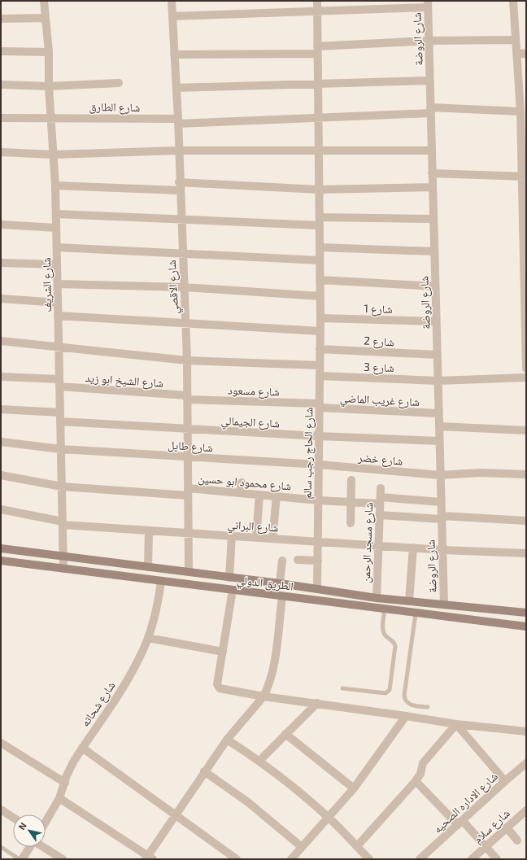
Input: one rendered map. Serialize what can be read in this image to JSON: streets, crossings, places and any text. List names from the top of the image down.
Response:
{
  "streets": {
    "street": [
      "شارع الروضة",
      "شارع الطارق",
      "شارع الشريف",
      "شارع الاقصي",
      "شارع 1",
      "شارع 2",
      "شارع 3",
      "شارع الشيخ ابو زيد",
      "شارع مسعود",
      "شارع غريب الماضي",
      "شارع الجيمالي",
      "شارع طايل",
      "شارع الحاج رجب سالم",
      "شارع خضر",
      "شارع محمود ابو حسين",
      "شارع البراني",
      "شارع مسجد الرحمن",
      "الطريق الدولي",
      "شارع شحاته",
      "شارع الاداره الصحيه",
      "شارع سلام"
    ]
  },
  "crossings": [
    ["شارع الروضة", "شارع الطارق"],
    ["شارع الروضة", "شارع 1"],
    ["شارع الروضة", "شارع 2"],
    ["شارع الروضة", "شارع 3"],
    ["شارع الروضة", "شارع غريب الماضي"],
    ["شارع الروضة", "شارع الجيمالي"],
    ["شارع الروضة", "شارع خضر"],
    ["شارع الروضة", "شارع محمود ابو حسين"],
    ["شارع الروضة", "شارع البراني"],
    ["شارع الروضة", "الطريق الدولي"],
    ["شارع الطارق", "شارع الشريف"],
    ["شارع الطارق", "شارع الاقصي"],
    ["شارع الطارق", "شارع الحاج رجب سالم"],
    ["شارع الشريف", "شارع الشيخ ابو زيد"],
    ["شارع الشريف", "شارع الجيمالي"],
    ["شارع الشريف", "شارع طايل"],
    ["شارع الشريف", "شارع محمود ابو حسين"],
    ["شارع الشريف", "شارع البراني"],
    ["شارع الشريف", "الطريق الدولي"],
    ["شارع الاقصي", "شارع الشيخ ابو زيد"],
    ["شارع الاقصي", "شارع مسعود"],
    ["شارع الاقصي", "شارع الجيمالي"],
    ["شارع الاقصي", "شارع طايل"],
    ["شارع الاقصي", "شارع محمود ابو حسين"],
    ["شارع الاقصي", "شارع البراني"],
    ["شارع الاقصي", "الطريق الدولي"],
    ["شارع 1", "شارع الحاج رجب سالم"],
    ["شارع 2", "شارع الحاج رجب سالم"],
    ["شارع 3", "شارع الحاج رجب سالم"],
    ["شارع الشيخ ابو زيد", "شارع مسعود"],
    ["شارع مسعود", "شارع غريب الماضي"],
    ["شارع مسعود", "شارع الحاج رجب سالم"],
    ["شارع غريب الماضي", "شارع الحاج رجب سالم"],
    ["شارع الجيمالي", "شارع الحاج رجب سالم"],
    ["شارع طايل", "شارع الحاج رجب سالم"],
    ["شارع طايل", "شارع خضر"],
    ["شارع الحاج رجب سالم", "شارع خضر"],
    ["شارع الحاج رجب سالم", "شارع محمود ابو حسين"],
    ["شارع الحاج رجب سالم", "شارع البراني"],
    ["شارع الحاج رجب سالم", "الطريق الدولي"],
    ["شارع محمود ابو حسين", "شارع مسجد الرحمن"],
    ["شارع البراني", "شارع مسجد الرحمن"],
    ["شارع مسجد الرحمن", "الطريق الدولي"],
    ["الطريق الدولي", "شارع شحاته"]
  ],
  "north": "top left"
}
